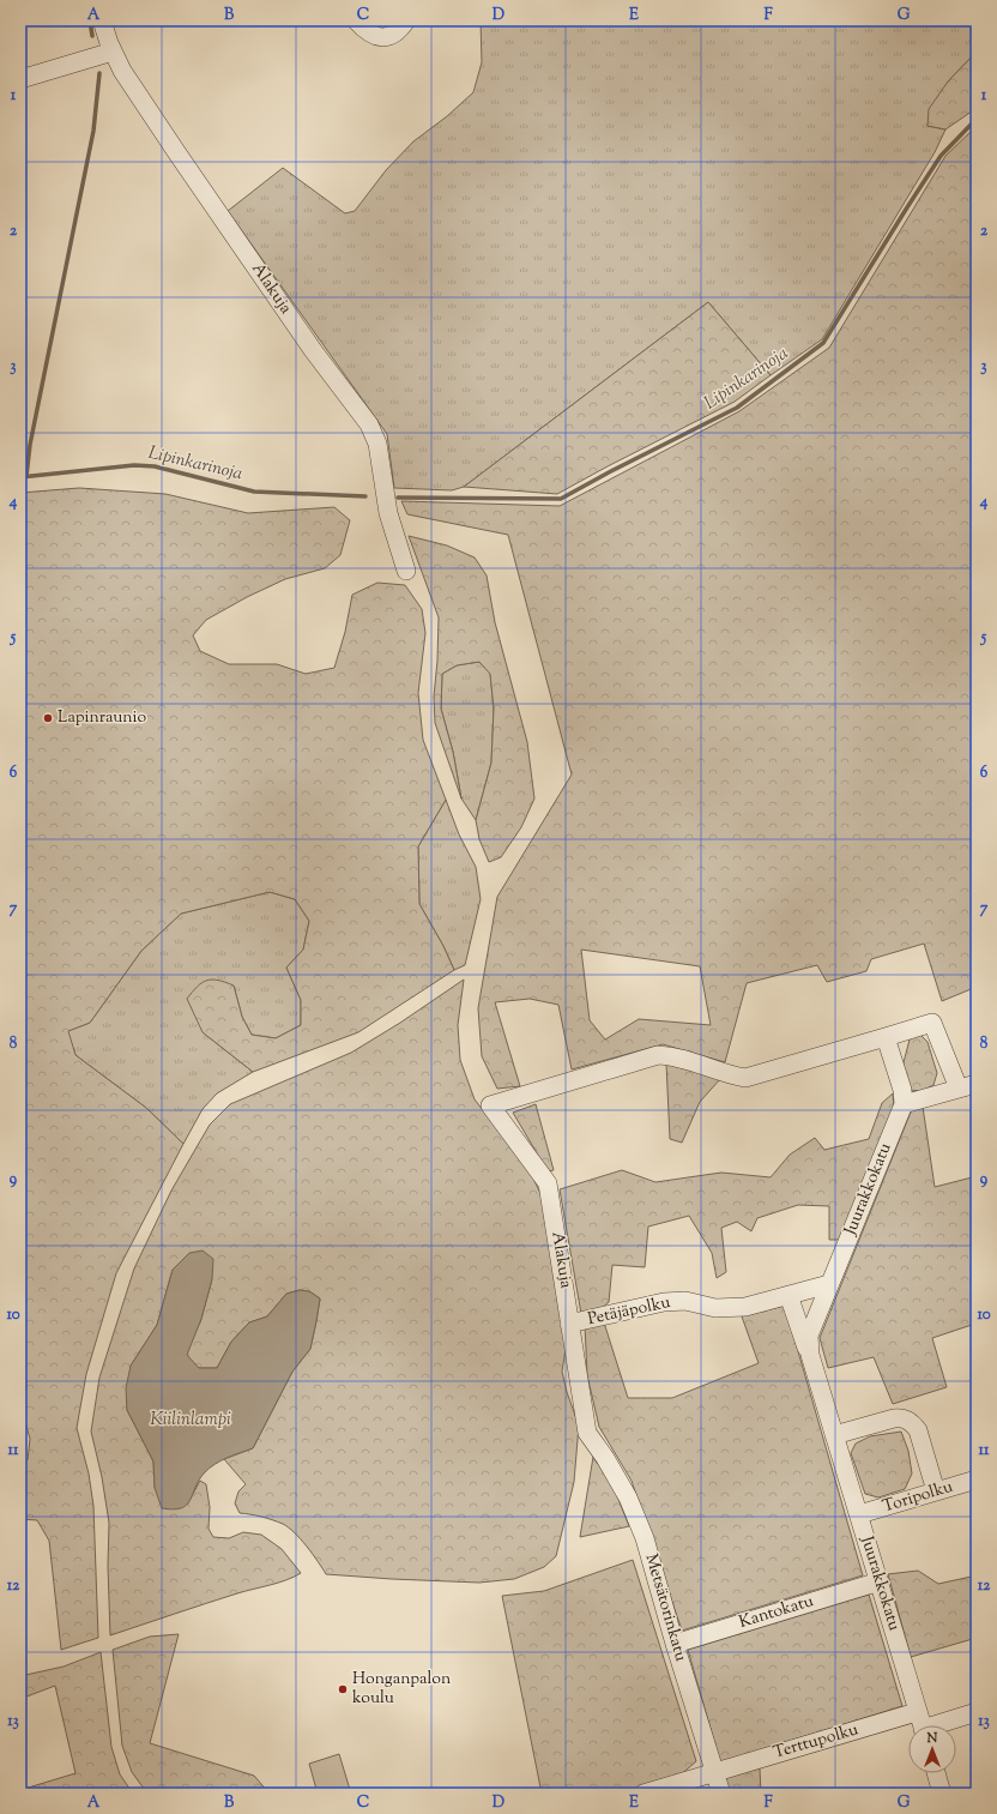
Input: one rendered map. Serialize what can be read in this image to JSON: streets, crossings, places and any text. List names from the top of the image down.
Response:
{
  "streets": {
    "street": [
      "Alakuja",
      "Juurakkokatu",
      "Petäjäpolku",
      "Toripolku",
      "Metsätorinkatu",
      "Kantokatu",
      "Terttupolku"
    ]
  },
  "crossings": [
    ["Alakuja", "Petäjäpolku"],
    ["Alakuja", "Metsätorinkatu"],
    ["Juurakkokatu", "Petäjäpolku"],
    ["Juurakkokatu", "Toripolku"],
    ["Juurakkokatu", "Kantokatu"],
    ["Juurakkokatu", "Terttupolku"],
    ["Metsätorinkatu", "Kantokatu"],
    ["Metsätorinkatu", "Terttupolku"]
  ],
  "water": ["Lipinkarinoja", "Kiilinlampi"],
  "places": ["Lapinraunio", "Honganpalon koulu"],
  "north": "top",
  "grid": {
    "columns": [
      "A",
      "B",
      "C",
      "D",
      "E",
      "F",
      "G"
    ],
    "rows": [
      "1",
      "2",
      "3",
      "4",
      "5",
      "6",
      "7",
      "8",
      "9",
      "10",
      "11",
      "12",
      "13"
    ]
  }
}
